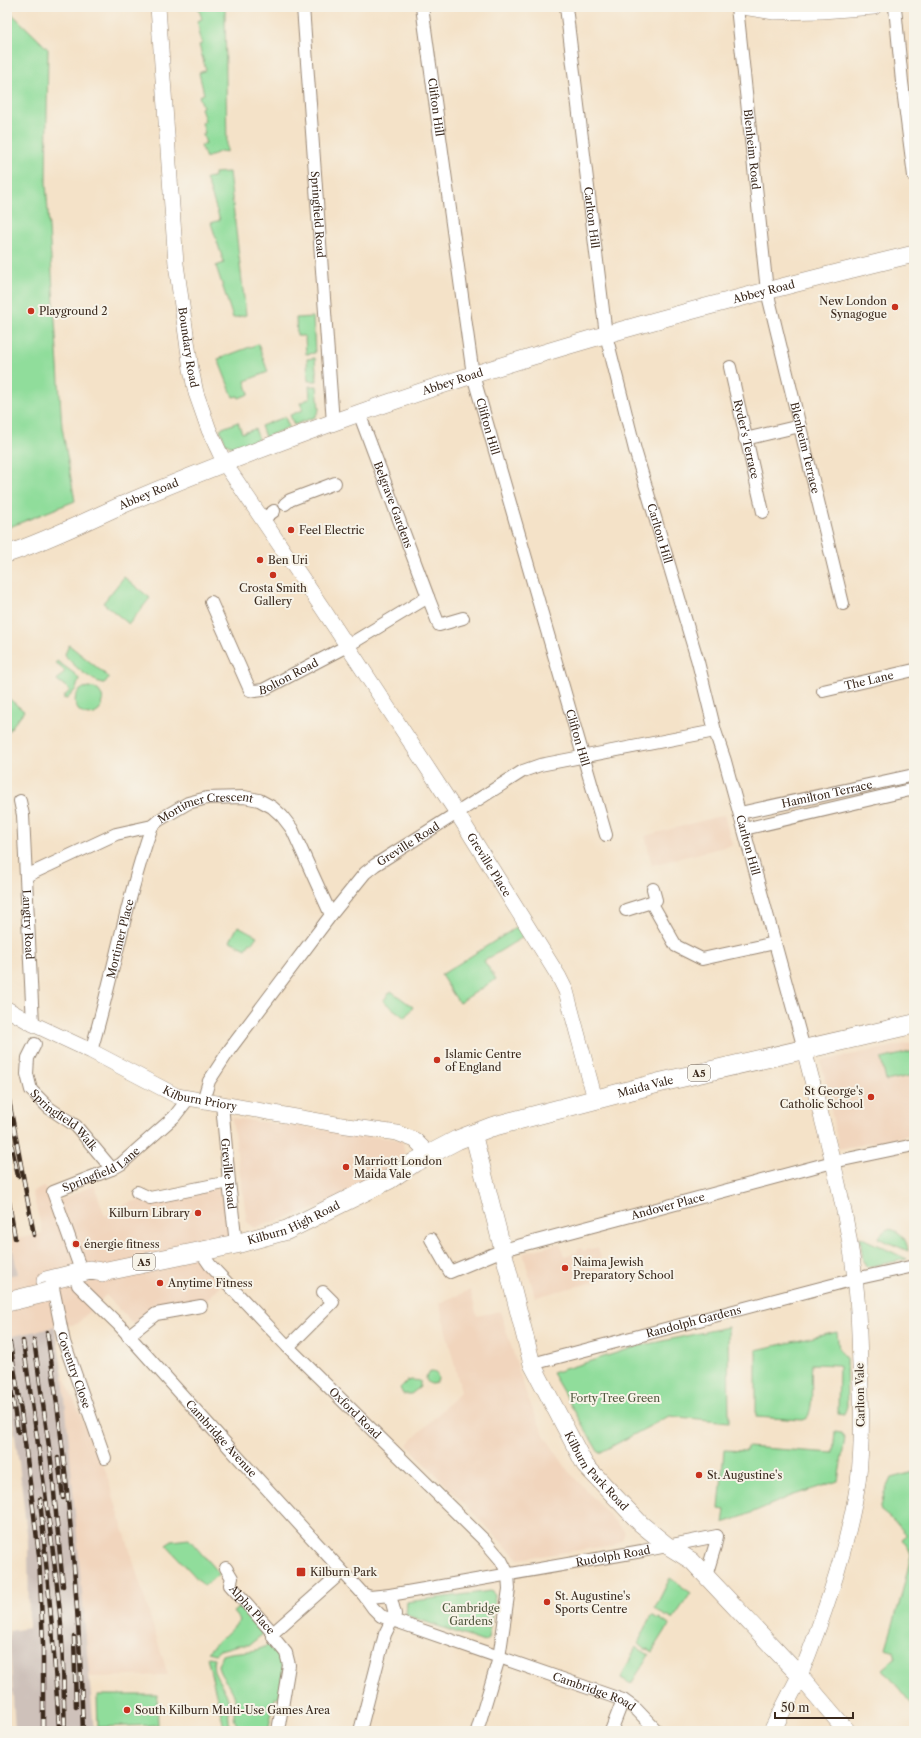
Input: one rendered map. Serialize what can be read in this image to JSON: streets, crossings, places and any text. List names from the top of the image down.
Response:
{
  "streets": {
    "main road": [
      "Abbey Road",
      "A5",
      "Maida Vale",
      "Kilburn High Road",
      "Carlton Vale",
      "Kilburn Park Road"
    ],
    "street": [
      "Clifton Hill",
      "Blenheim Road",
      "Springfield Road",
      "Carlton Hill",
      "Boundary Road",
      "Ryder's Terrace",
      "Blenheim Terrace",
      "Belgrave Gardens",
      "Bolton Road",
      "The Lane",
      "Hamilton Terrace",
      "Mortimer Crescent",
      "Greville Road",
      "Greville Place",
      "Langtry Road",
      "Mortimer Place",
      "Kilburn Priory",
      "Springfield Walk",
      "Springfield Lane",
      "Andover Place",
      "Randolph Gardens",
      "Coventry Close",
      "Oxford Road",
      "Cambridge Avenue",
      "Rudolph Road",
      "Alpha Place",
      "Cambridge Road"
    ]
  },
  "crossings": [
    ["Clifton Hill", "Abbey Road"],
    ["Clifton Hill", "Greville Road"],
    ["Blenheim Road", "Abbey Road"],
    ["Blenheim Road", "Blenheim Terrace"],
    ["Springfield Road", "Abbey Road"],
    ["Carlton Hill", "Abbey Road"],
    ["Carlton Hill", "Hamilton Terrace"],
    ["Carlton Hill", "Greville Road"],
    ["Carlton Hill", "Maida Vale"],
    ["Carlton Hill", "Carlton Vale"],
    ["Abbey Road", "Boundary Road"],
    ["Abbey Road", "Blenheim Terrace"],
    ["Abbey Road", "Belgrave Gardens"],
    ["Boundary Road", "Bolton Road"],
    ["Boundary Road", "Greville Place"],
    ["Bolton Road", "Greville Place"],
    ["Mortimer Crescent", "Greville Road"],
    ["Mortimer Crescent", "Langtry Road"],
    ["Mortimer Crescent", "Mortimer Place"],
    ["Greville Road", "Greville Place"],
    ["Greville Road", "Kilburn Priory"],
    ["Greville Road", "Kilburn High Road"],
    ["Greville Place", "Maida Vale"],
    ["Langtry Road", "Kilburn Priory"],
    ["Mortimer Place", "Kilburn Priory"],
    ["Maida Vale", "Kilburn High Road"],
    ["Maida Vale", "Carlton Vale"],
    ["Maida Vale", "Kilburn Park Road"],
    ["Kilburn Priory", "Springfield Lane"],
    ["Kilburn Priory", "Kilburn High Road"],
    ["Springfield Walk", "Springfield Lane"],
    ["Springfield Lane", "Kilburn High Road"],
    ["Springfield Lane", "Coventry Close"],
    ["Springfield Lane", "Cambridge Avenue"],
    ["Andover Place", "Carlton Vale"],
    ["Andover Place", "Kilburn Park Road"],
    ["Kilburn High Road", "Coventry Close"],
    ["Kilburn High Road", "Oxford Road"],
    ["Kilburn High Road", "Cambridge Avenue"],
    ["Kilburn High Road", "Kilburn Park Road"],
    ["Randolph Gardens", "Carlton Vale"],
    ["Randolph Gardens", "Kilburn Park Road"],
    ["Coventry Close", "Cambridge Avenue"],
    ["Carlton Vale", "Kilburn Park Road"],
    ["Oxford Road", "Rudolph Road"],
    ["Cambridge Avenue", "Alpha Place"],
    ["Kilburn Park Road", "Rudolph Road"]
  ],
  "parks": ["Forty Tree Green", "Cambridge Gardens"],
  "places": {
    "other": [
      "New London Synagogue",
      "Playground 2",
      "Feel Electric",
      "Ben Uri",
      "Crosta Smith Gallery",
      "Islamic Centre of England",
      "St George's Catholic School",
      "Marriott London Maida Vale",
      "Kilburn Library",
      "énergie fitness",
      "Naima Jewish Preparatory School",
      "Anytime Fitness",
      "St. Augustine's",
      "St. Augustine's Sports Centre",
      "South Kilburn Multi-Use Games Area"
    ],
    "transit": ["Kilburn Park"]
  },
  "scale_bar": "50 m"
}
